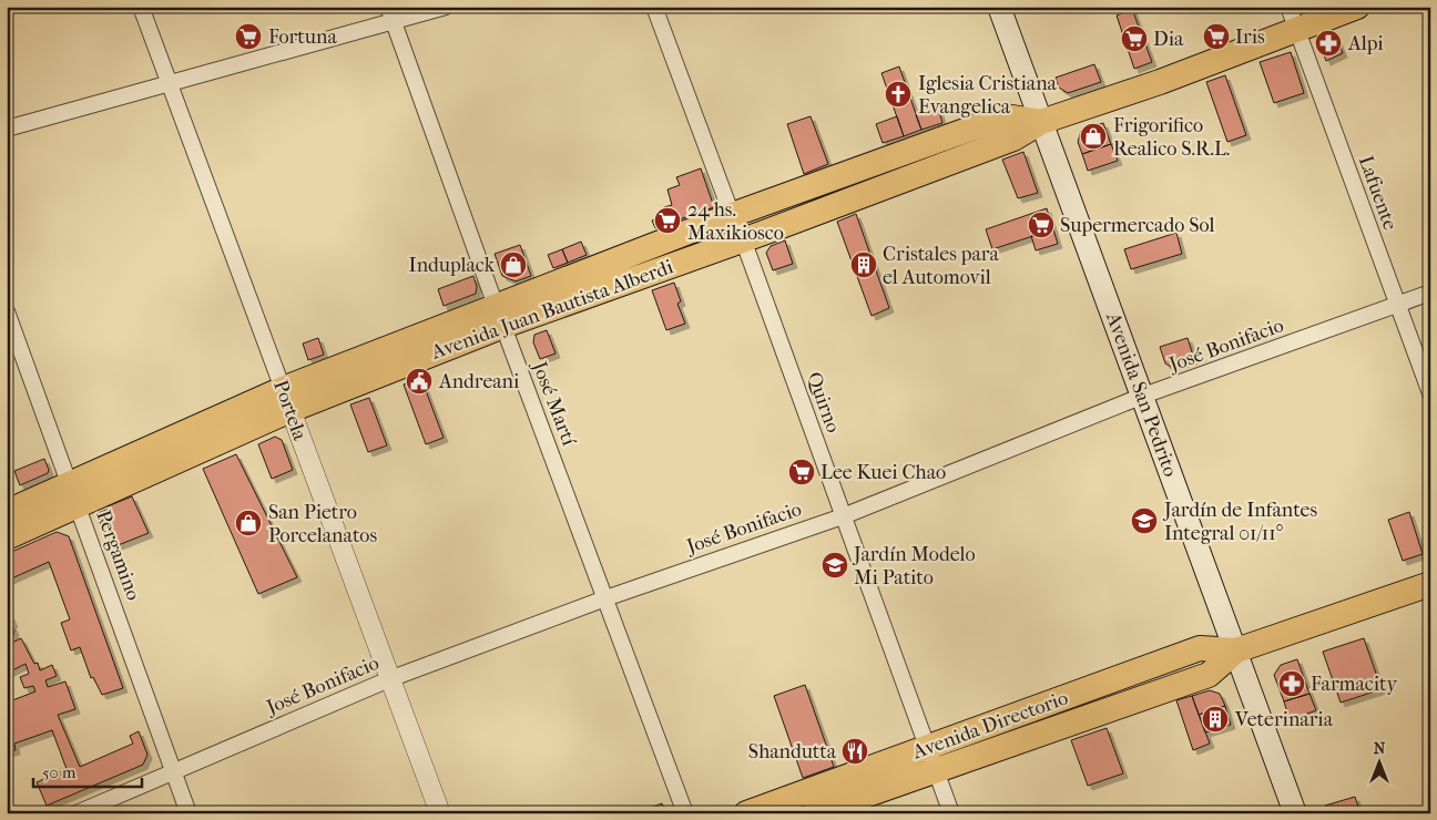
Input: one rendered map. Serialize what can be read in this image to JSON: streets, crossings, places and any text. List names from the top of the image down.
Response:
{
  "streets": {
    "main road": ["Avenida Juan Bautista Alberdi", "Avenida San Pedrito", "Avenida Directorio"],
    "street": [
      "Lafuente",
      "José Bonifacio",
      "Quirno",
      "José Martí",
      "Portela",
      "Pergamino"
    ]
  },
  "crossings": [
    ["Lafuente", "Avenida Juan Bautista Alberdi"],
    ["Lafuente", "José Bonifacio"],
    ["Avenida Juan Bautista Alberdi", "Avenida San Pedrito"],
    ["Avenida Juan Bautista Alberdi", "Quirno"],
    ["Avenida Juan Bautista Alberdi", "José Martí"],
    ["Avenida Juan Bautista Alberdi", "Portela"],
    ["Avenida Juan Bautista Alberdi", "Pergamino"],
    ["José Bonifacio", "Avenida San Pedrito"],
    ["José Bonifacio", "Quirno"],
    ["José Bonifacio", "José Martí"],
    ["José Bonifacio", "Portela"],
    ["José Bonifacio", "Pergamino"],
    ["Avenida San Pedrito", "Avenida Directorio"],
    ["Quirno", "Avenida Directorio"]
  ],
  "places": {
    "supermarket": [
      "Fortuna",
      "Iris",
      "Dia",
      "24 hs. Maxikiosco",
      "Supermercado Sol",
      "Lee Kuei Chao"
    ],
    "pharmacy": ["Alpi", "Farmacity"],
    "church": ["Iglesia Cristiana Evangelica"],
    "shop": ["Frigorifico Realico S.R.L.", "Induplack", "San Pietro Porcelanatos"],
    "building": ["Cristales para el Automovil", "Veterinaria"],
    "public building": ["Andreani"],
    "school or university": ["Jardín de Infantes Integral 01/11°", "Jardín Modelo Mi Patito"],
    "restaurant": ["Shandutta"]
  },
  "scale_bar": "50 m",
  "north": "top"
}
